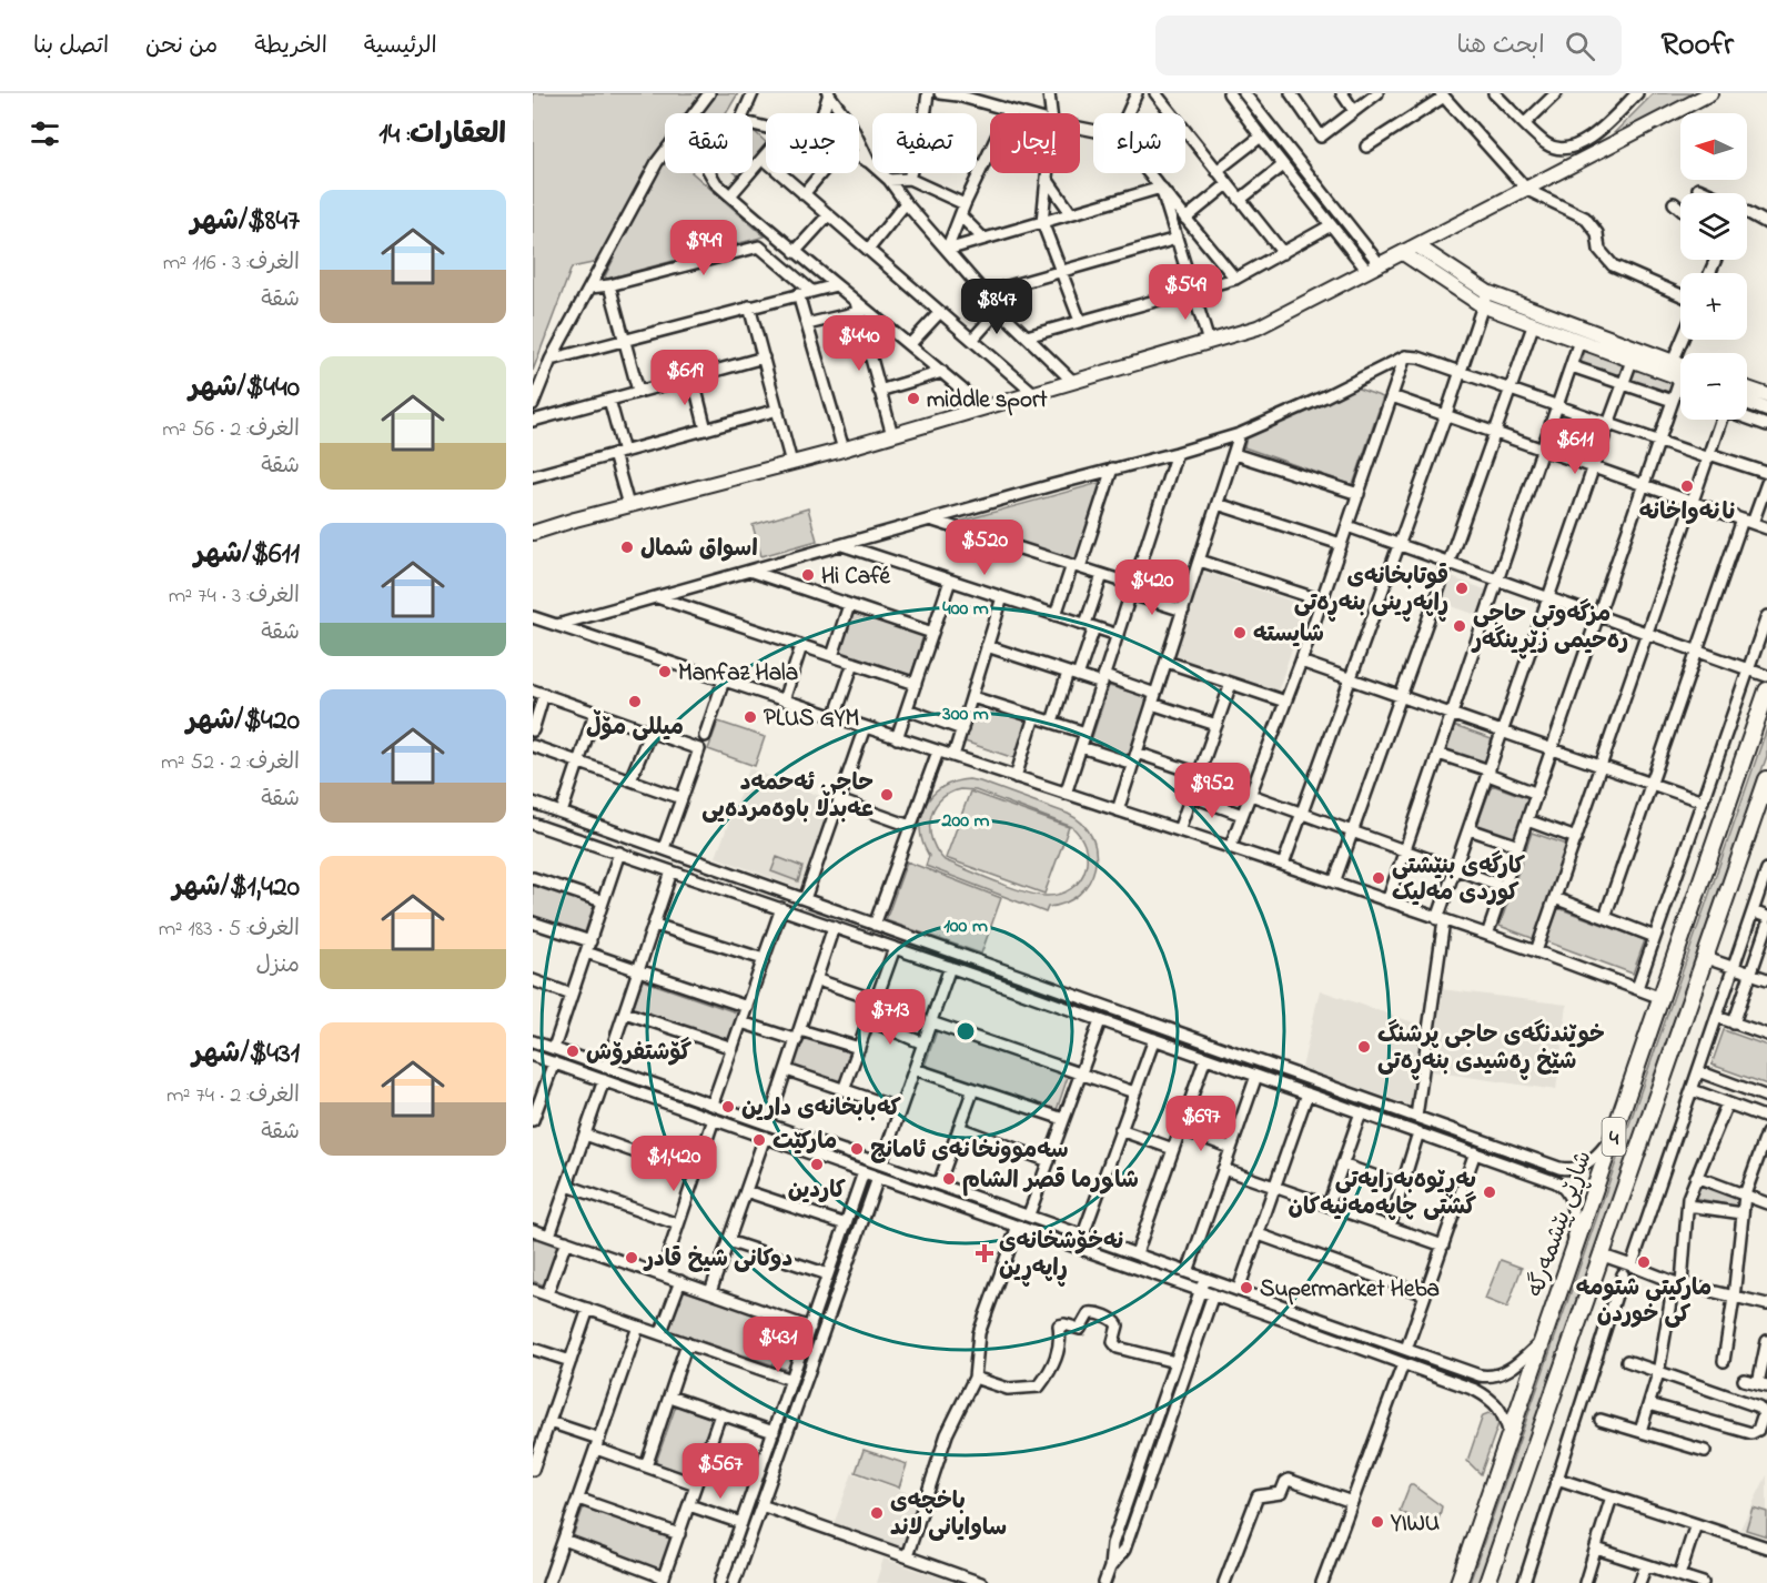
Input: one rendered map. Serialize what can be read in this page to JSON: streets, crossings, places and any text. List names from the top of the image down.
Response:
{
  "streets": {
    "highway": ["4", "شاڕێی پێشمەرگە"]
  },
  "places": {
    "other": [
      "middle sport",
      "نانەواخانە",
      "اسواق شمال",
      "Hi Café",
      "قوتابخانەی ڕاپەڕینی بنەڕەتی",
      "مزگەوتی حاجی رەحیمی زێڕینگەر",
      "شایستە",
      "Manfaz Hala",
      "میللی مۆڵ",
      "PLUS GYM",
      "حاجی ئەحمەد عەبدڵا باوەمردەیی",
      "کارگەی بنێشتی کوردی مەلیک",
      "خوێندنگەی حاجی پرشنگ شێخ ڕەشیدی بنەڕەتی",
      "گۆشتفرۆش",
      "کەبابخانەی دارین",
      "مارکێت",
      "سەموونخانەی ئامانج",
      "كاردين",
      "شاورما قصر الشام",
      "بەڕێوەبەرایەتی گشتی چاپەمەنیەکان",
      "دوکانی شیخ قادر",
      "مارکیتی شتومه کی خوردن",
      "Supermarket Heba",
      "باخچەی ساوایانی لاند",
      "YIWU"
    ],
    "health": ["نەخۆشخانەی ڕاپەڕین"]
  },
  "north": "left",
  "page": {
    "header": "Roofr",
    "search": "ابحث هنا",
    "nav": [
      "الرئيسية",
      "الخريطة",
      "من نحن",
      "اتصل بنا"
    ],
    "heading": "العقارات: 14",
    "map_buttons": ["+", "−"],
    "chip": [
      "شراء",
      "إيجار",
      "تصفية",
      "جديد",
      "شقة"
    ],
    "list": [
      {
        "name": "$847/شهر",
        "note": "الغرف: 3 · 116 m² · شقة"
      },
      {
        "name": "$440/شهر",
        "note": "الغرف: 2 · 56 m² · شقة"
      },
      {
        "name": "$611/شهر",
        "note": "الغرف: 3 · 74 m² · شقة"
      },
      {
        "name": "$420/شهر",
        "note": "الغرف: 2 · 52 m² · شقة"
      },
      {
        "name": "$1,420/شهر",
        "note": "الغرف: 5 · 183 m² · منزل"
      },
      {
        "name": "$431/شهر",
        "note": "الغرف: 2 · 74 m² · شقة"
      }
    ],
    "price": [
      "$949",
      "$549",
      "$847",
      "$440",
      "$619",
      "$611",
      "$520",
      "$420",
      "$952",
      "$713",
      "$697",
      "$1,420",
      "$431",
      "$567"
    ]
  },
  "rings": [
    "400 m",
    "300 m",
    "200 m",
    "100 m"
  ]
}
